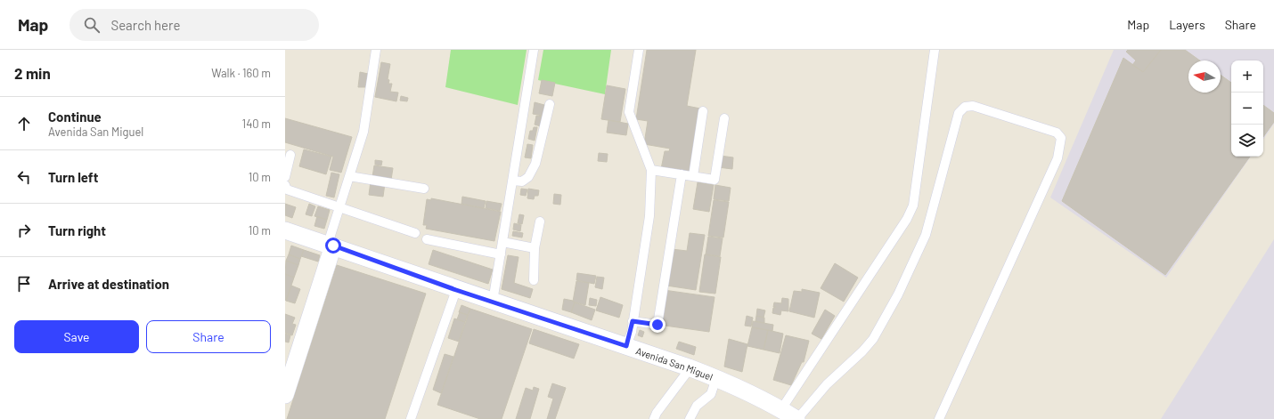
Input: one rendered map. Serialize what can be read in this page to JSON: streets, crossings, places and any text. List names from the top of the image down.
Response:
{
  "streets": {
    "street": ["Avenida San Miguel"]
  },
  "north": "left",
  "page": {
    "header": "Map",
    "search": "Search here",
    "nav": ["Map", "Layers", "Share"],
    "heading": ["2 min", "Walk · 160 m"],
    "map_buttons": ["+", "−"],
    "list": [
      ["Continue", "Avenida San Miguel", "140 m"],
      ["Turn left", "10 m"],
      ["Turn right", "10 m"],
      "Arrive at destination"
    ],
    "buttons": ["Save", "Share"]
  }
}
